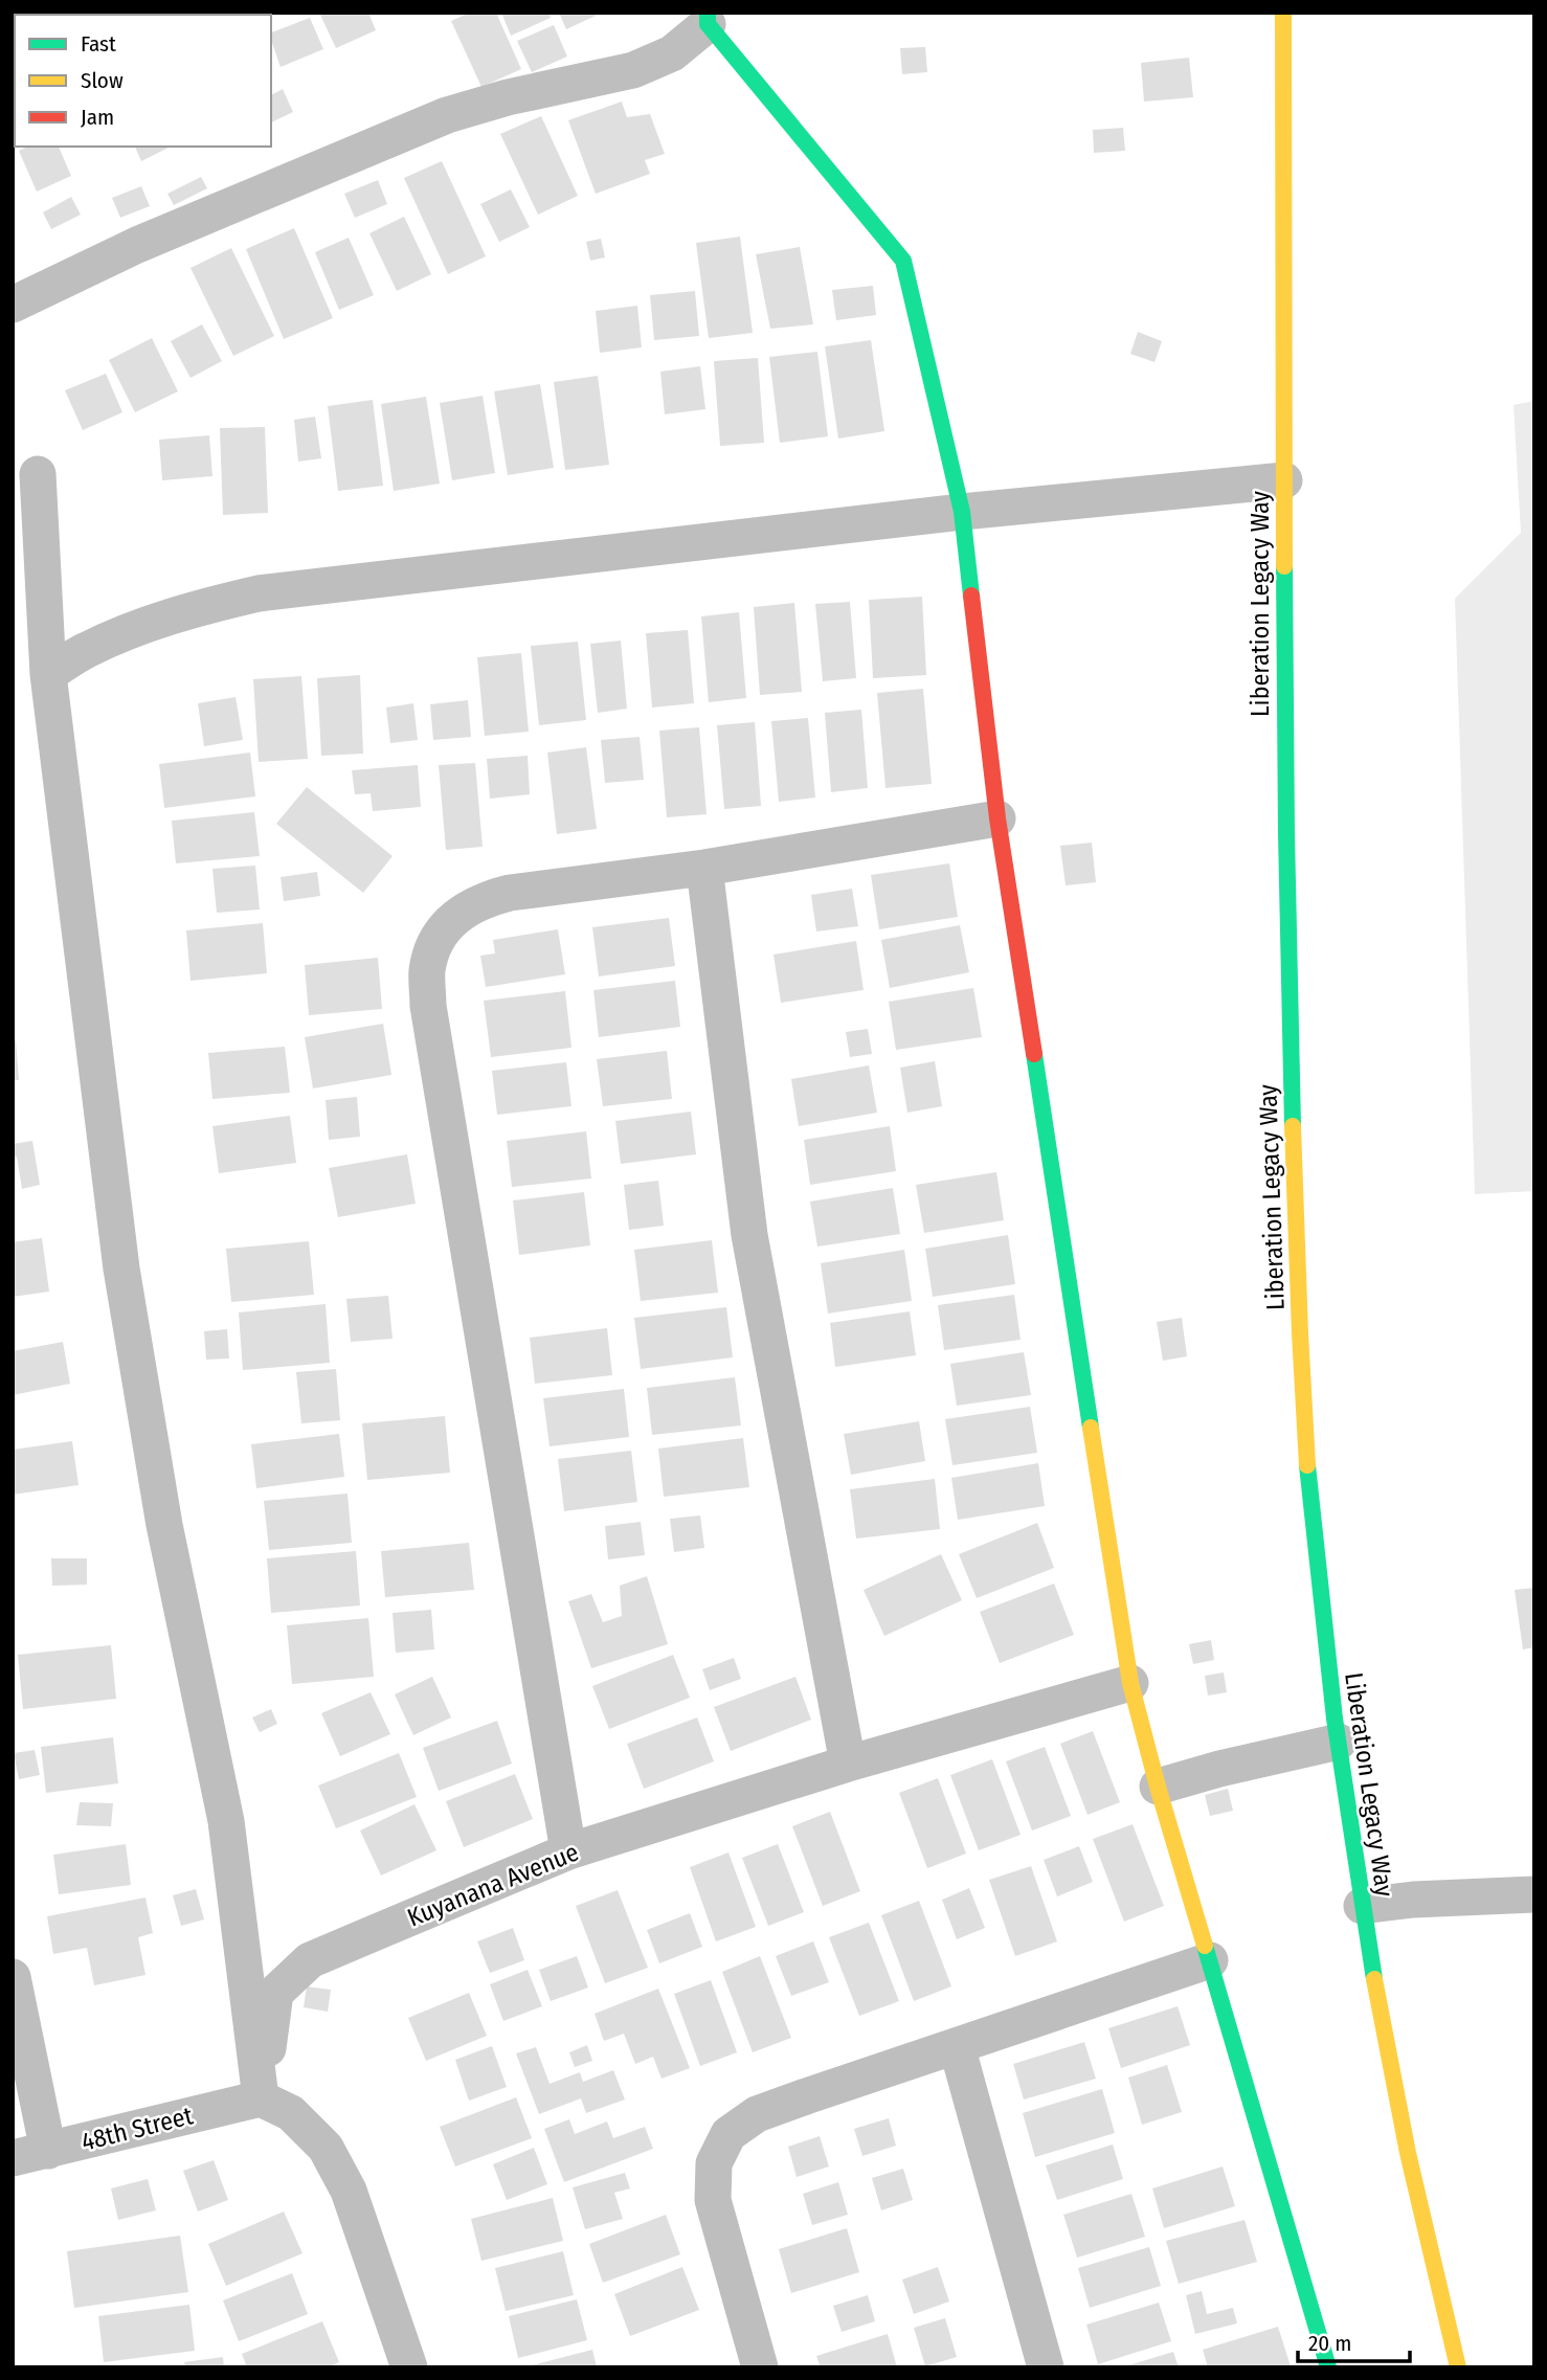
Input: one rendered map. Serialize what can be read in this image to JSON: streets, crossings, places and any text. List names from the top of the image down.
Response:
{
  "streets": {
    "street": ["Liberation Legacy Way", "Kuyanana Avenue", "48th Street"]
  },
  "crossings": [
    ["Kuyanana Avenue", "48th Street"]
  ],
  "legend": ["Fast", "Slow", "Jam"],
  "scale_bar": "20 m"
}
